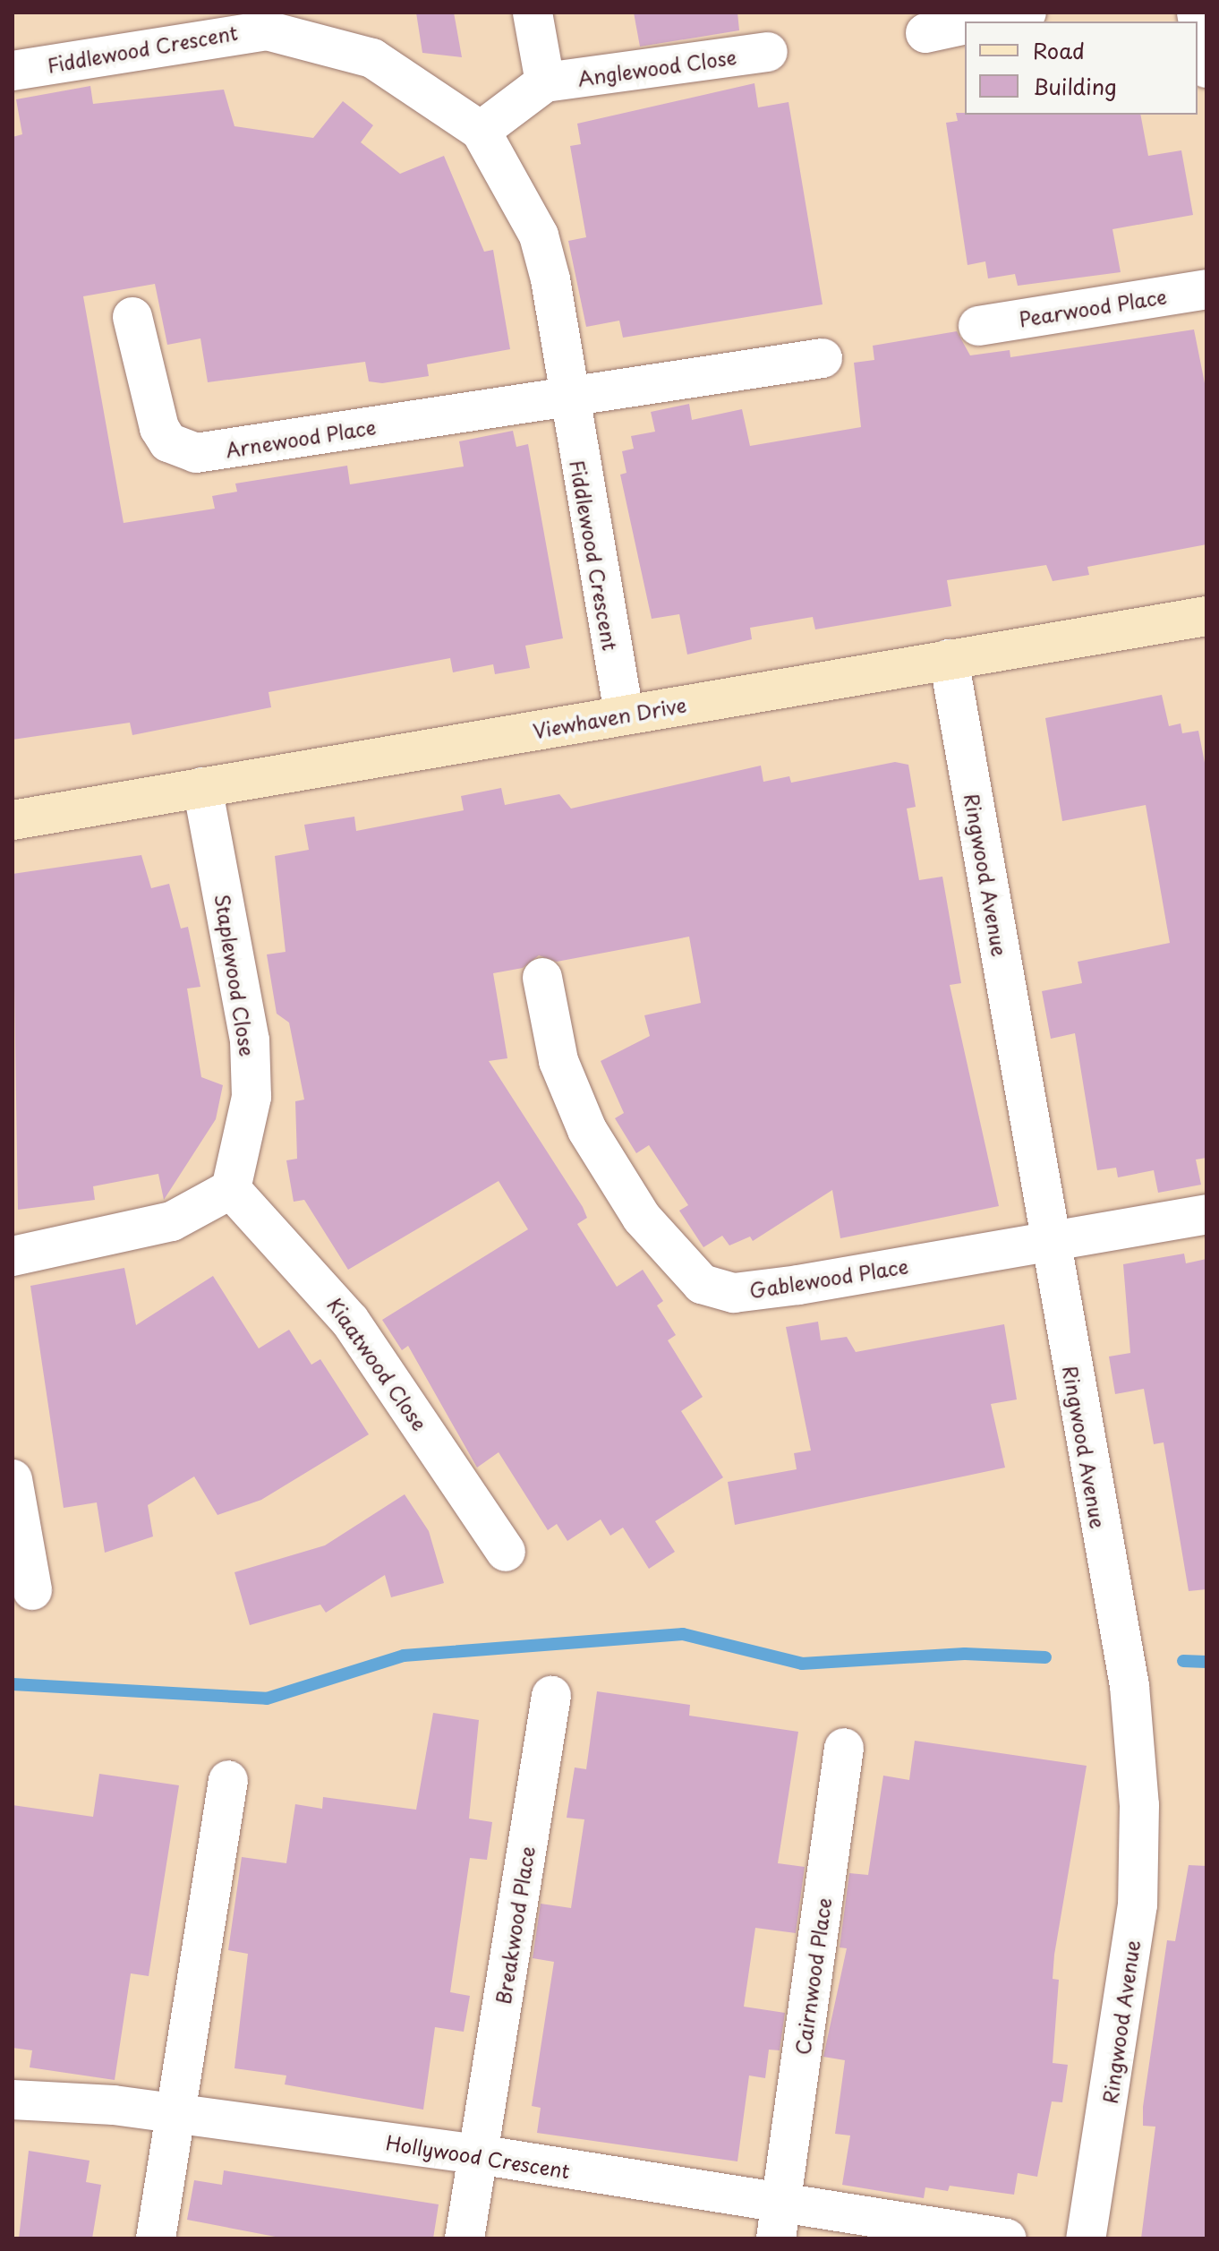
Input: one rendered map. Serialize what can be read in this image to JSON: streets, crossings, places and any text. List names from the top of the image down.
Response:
{
  "streets": {
    "street": [
      "Fiddlewood Crescent",
      "Anglewood Close",
      "Pearwood Place",
      "Arnewood Place",
      "Viewhaven Drive",
      "Ringwood Avenue",
      "Staplewood Close",
      "Gablewood Place",
      "Kiaatwood Close",
      "Breakwood Place",
      "Cairnwood Place",
      "Hollywood Crescent"
    ]
  },
  "crossings": [
    ["Fiddlewood Crescent", "Anglewood Close"],
    ["Fiddlewood Crescent", "Arnewood Place"],
    ["Fiddlewood Crescent", "Viewhaven Drive"],
    ["Viewhaven Drive", "Ringwood Avenue"],
    ["Viewhaven Drive", "Staplewood Close"],
    ["Ringwood Avenue", "Gablewood Place"],
    ["Staplewood Close", "Kiaatwood Close"],
    ["Breakwood Place", "Hollywood Crescent"],
    ["Cairnwood Place", "Hollywood Crescent"]
  ],
  "legend": ["Road", "Building"]
}
